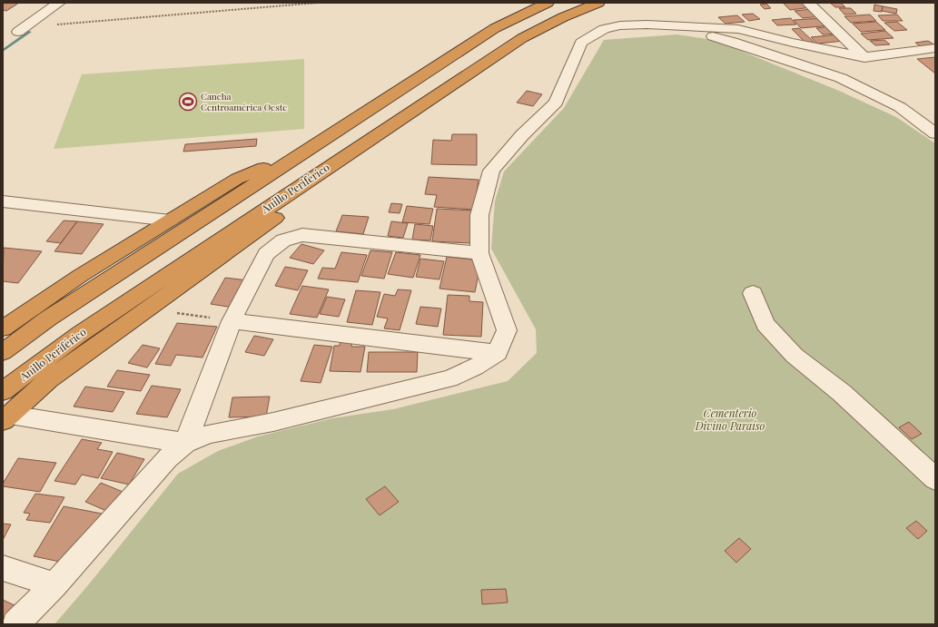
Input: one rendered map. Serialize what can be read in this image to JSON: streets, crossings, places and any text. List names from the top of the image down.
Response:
{
  "streets": {
    "highway": ["Anillo Periférico"]
  },
  "parks": ["Cementerio Divino Paraíso"],
  "places": {
    "sports": ["Cancha Centroamérica Oeste"]
  }
}
